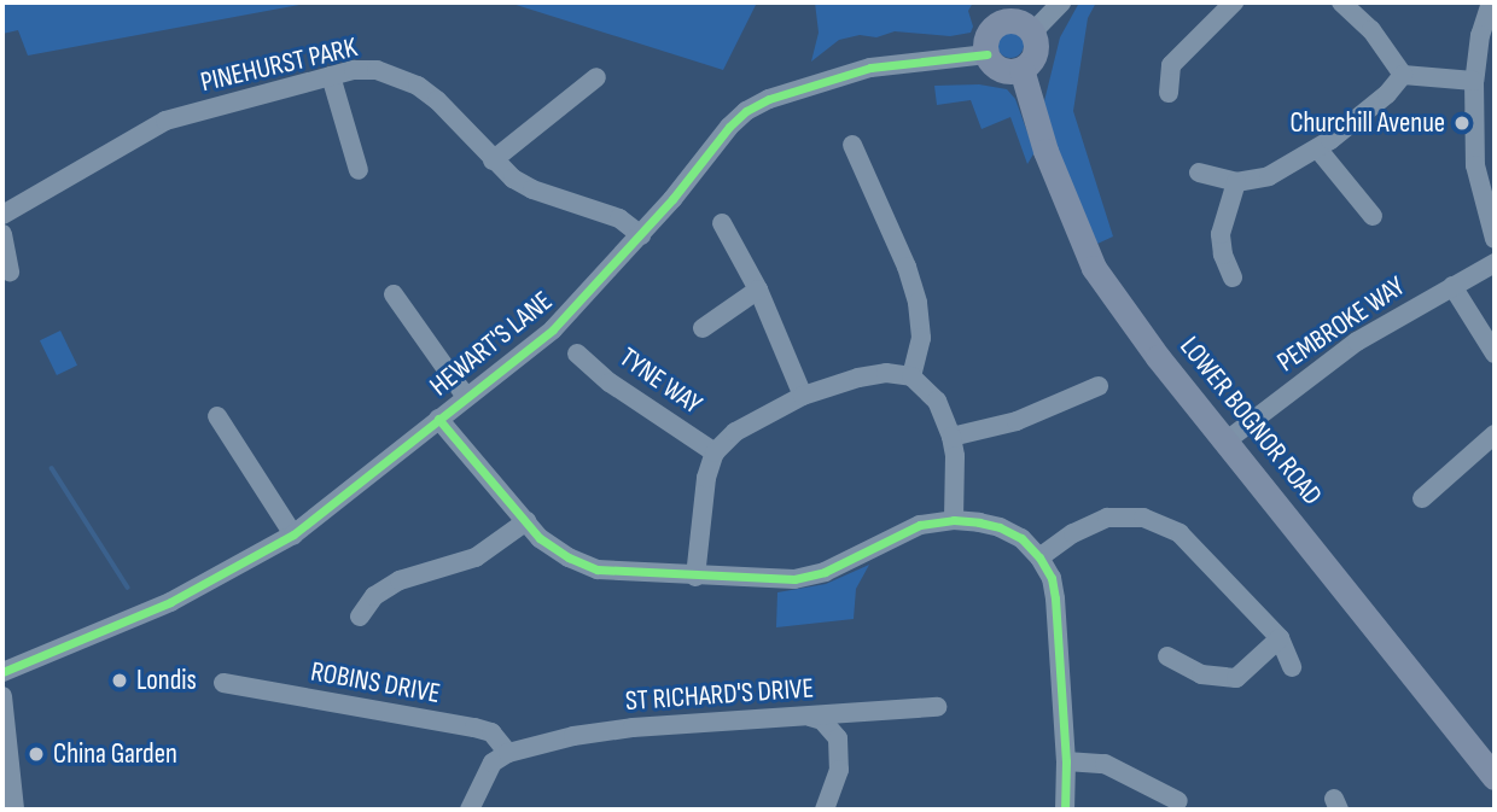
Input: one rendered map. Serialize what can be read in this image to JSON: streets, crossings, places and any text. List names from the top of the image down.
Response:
{
  "streets": {
    "main road": ["LOWER BOGNOR ROAD"],
    "street": [
      "PINEHURST PARK",
      "PEMBROKE WAY",
      "HEWART'S LANE",
      "TYNE WAY",
      "ROBINS DRIVE",
      "ST RICHARD'S DRIVE"
    ]
  },
  "crossings": [
    ["PINEHURST PARK", "HEWART'S LANE"],
    ["PEMBROKE WAY", "LOWER BOGNOR ROAD"],
    ["HEWART'S LANE", "LOWER BOGNOR ROAD"],
    ["ROBINS DRIVE", "ST RICHARD'S DRIVE"]
  ],
  "places": ["Churchill Avenue", "Londis", "China Garden"]
}
